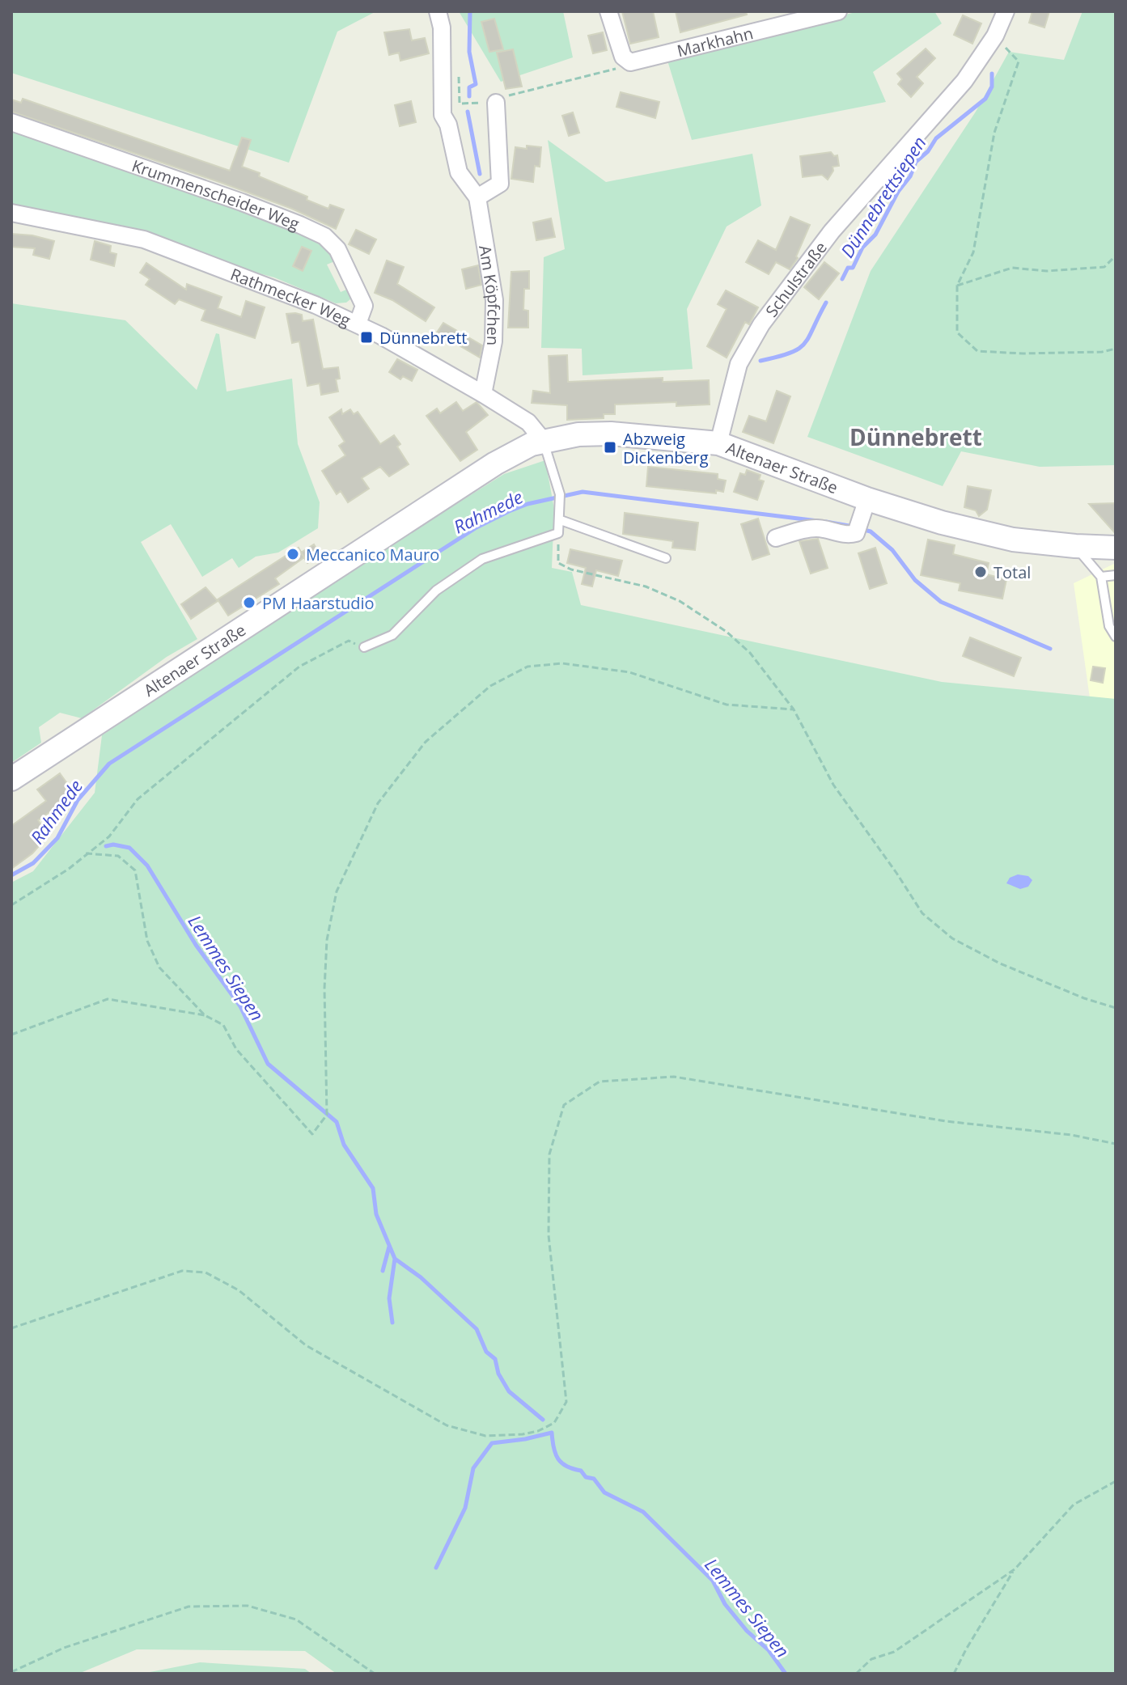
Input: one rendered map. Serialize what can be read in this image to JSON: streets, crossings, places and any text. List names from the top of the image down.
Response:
{
  "streets": {
    "main road": ["Altenaer Straße"],
    "street": [
      "Markhahn",
      "Krummenscheider Weg",
      "Schulstraße",
      "Rathmecker Weg",
      "Am Köpfchen"
    ]
  },
  "crossings": [
    ["Krummenscheider Weg", "Rathmecker Weg"],
    ["Schulstraße", "Altenaer Straße"],
    ["Rathmecker Weg", "Am Köpfchen"],
    ["Rathmecker Weg", "Altenaer Straße"]
  ],
  "districts": ["Dünnebrett"],
  "water": ["Dünnebrettsiepen", "Rahmede", "Lemmes Siepen"],
  "places": {
    "transit": ["Dünnebrett", "Abzweig Dickenberg"],
    "other": ["Meccanico Mauro", "Total", "PM Haarstudio"]
  }
}
